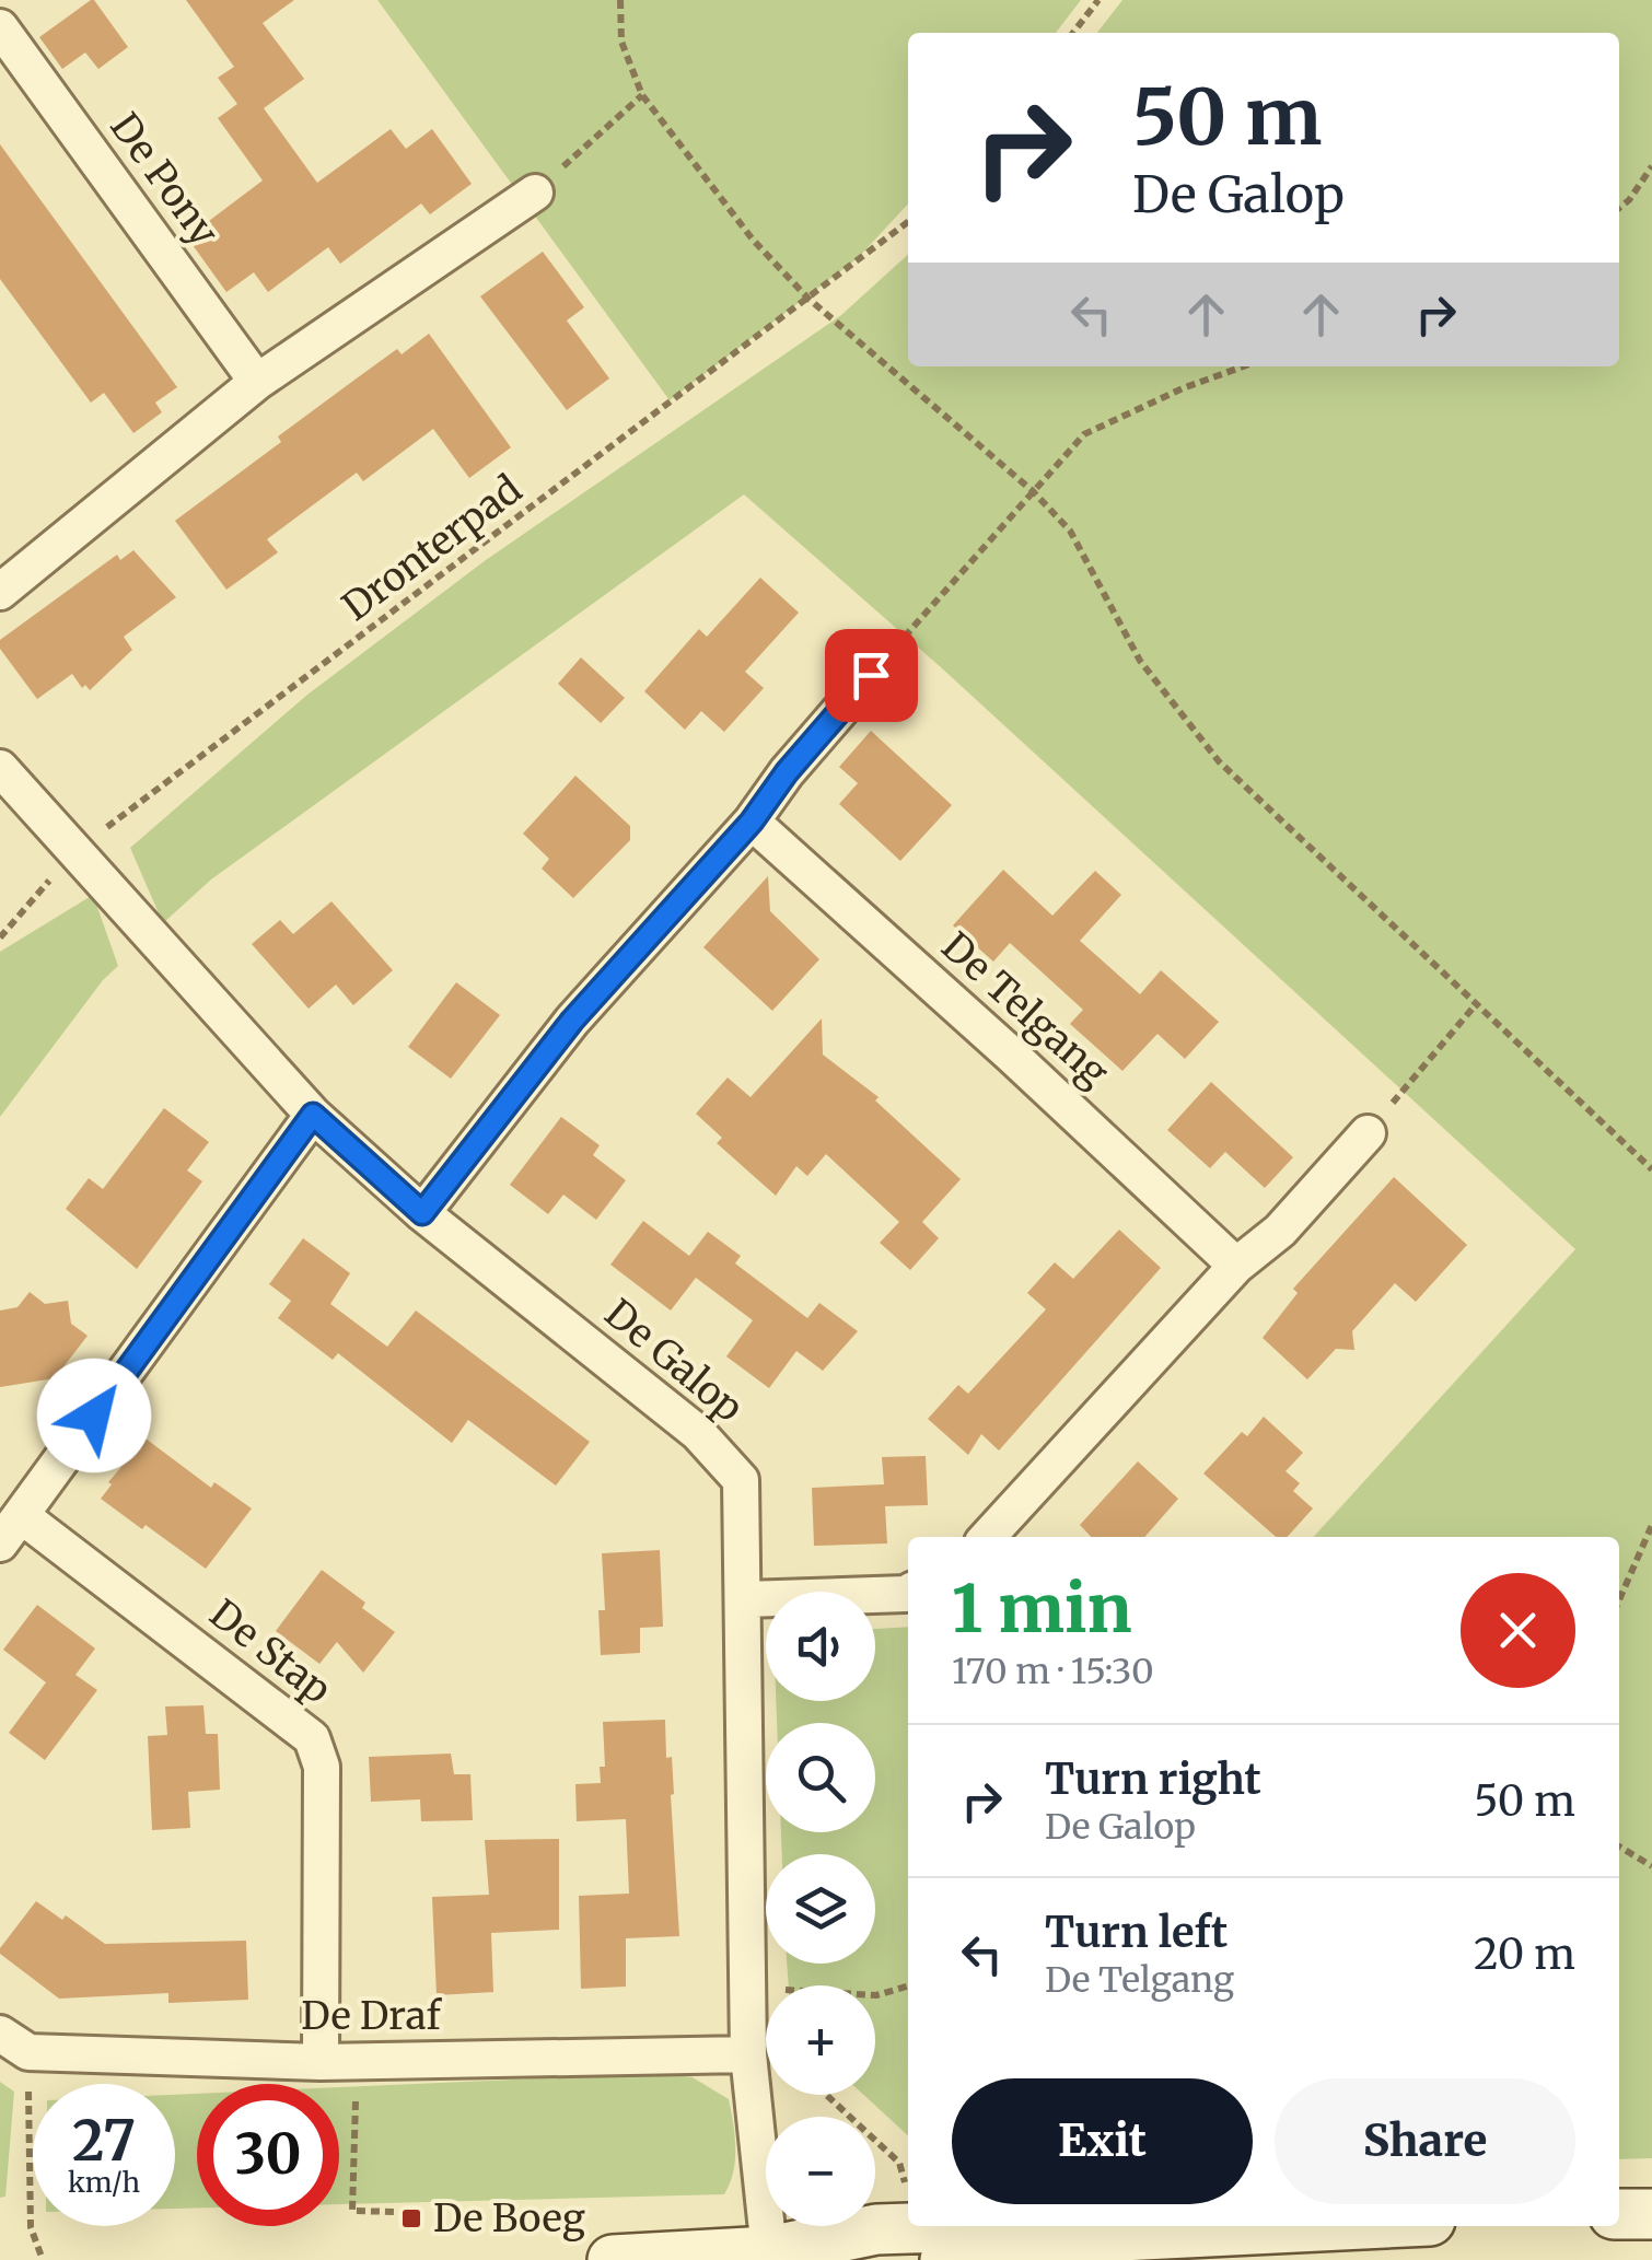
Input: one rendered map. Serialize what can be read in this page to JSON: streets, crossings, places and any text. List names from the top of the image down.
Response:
{
  "streets": {
    "street": [
      "De Pony",
      "De Telgang",
      "De Galop",
      "De Stap",
      "De Draf"
    ],
    "path": ["Dronterpad"]
  },
  "crossings": [
    ["Dronterpad", "De Galop"],
    ["De Galop", "De Draf"],
    ["De Stap", "De Draf"]
  ],
  "places": {
    "transit": ["De Boeg"]
  },
  "page": {
    "turn": ["50 m", "De Galop"],
    "heading": ["1 min", "170 m · 15:30"],
    "map_buttons": ["+", "−"],
    "list": [
      {
        "name": "Turn right",
        "note": "De Galop",
        "value": "50 m"
      },
      {
        "name": "Turn left",
        "note": "De Telgang",
        "value": "20 m"
      }
    ],
    "buttons": ["Exit", "Share"],
    "speed": "27 km/h",
    "limit": "30"
  }
}
